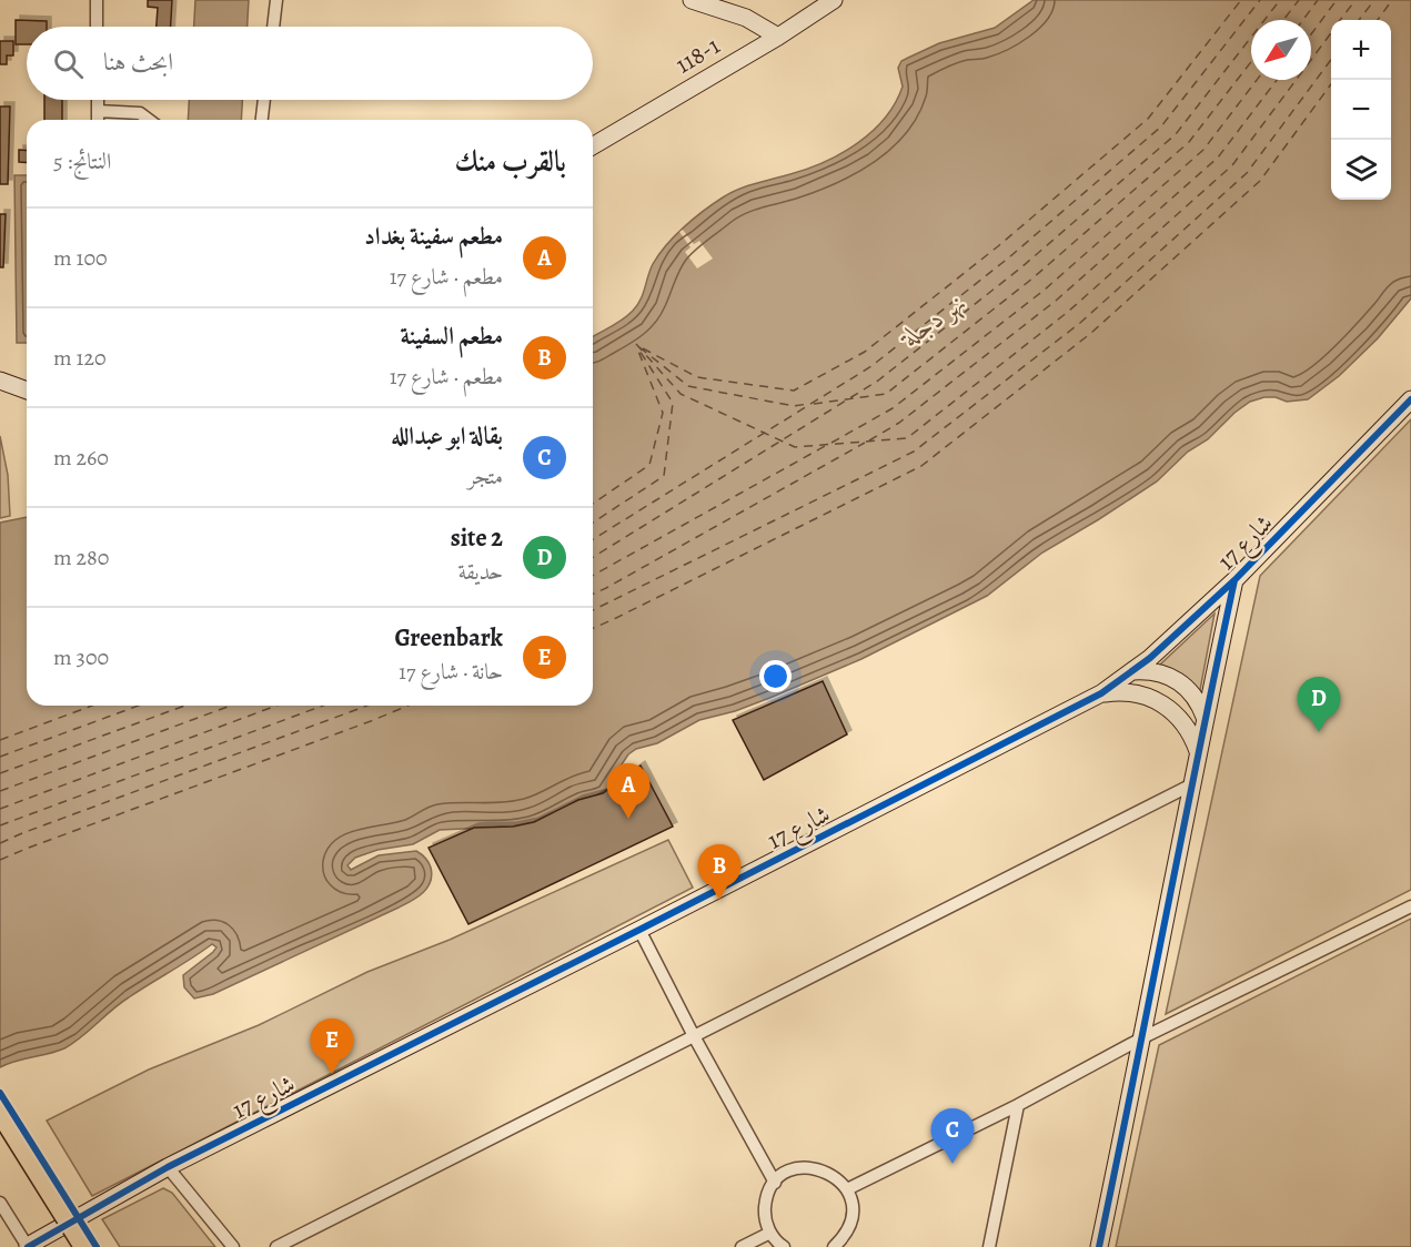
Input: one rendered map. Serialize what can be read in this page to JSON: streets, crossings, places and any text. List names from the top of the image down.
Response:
{
  "streets": {
    "street": ["118-1", "شارع 17"]
  },
  "water": ["نهر دجلة"],
  "north": "bottom left",
  "page": {
    "map_buttons": ["+", "−"],
    "search": "ابحث هنا",
    "heading": ["بالقرب منك", "النتائج: 5"],
    "list": [
      {
        "mark": "A",
        "name": "مطعم سفينة بغداد",
        "note": "مطعم · شارع 17",
        "value": "100 m"
      },
      {
        "mark": "B",
        "name": "مطعم السفينة",
        "note": "مطعم · شارع 17",
        "value": "120 m"
      },
      {
        "mark": "C",
        "name": "بقالة ابو عبدالله",
        "note": "متجر",
        "value": "260 m"
      },
      {
        "mark": "D",
        "name": "site 2",
        "note": "حديقة",
        "value": "280 m"
      },
      {
        "mark": "E",
        "name": "Greenbark",
        "note": "حانة · شارع 17",
        "value": "300 m"
      }
    ],
    "pins": [
      "D",
      "A",
      "B",
      "E",
      "C"
    ]
  }
}
